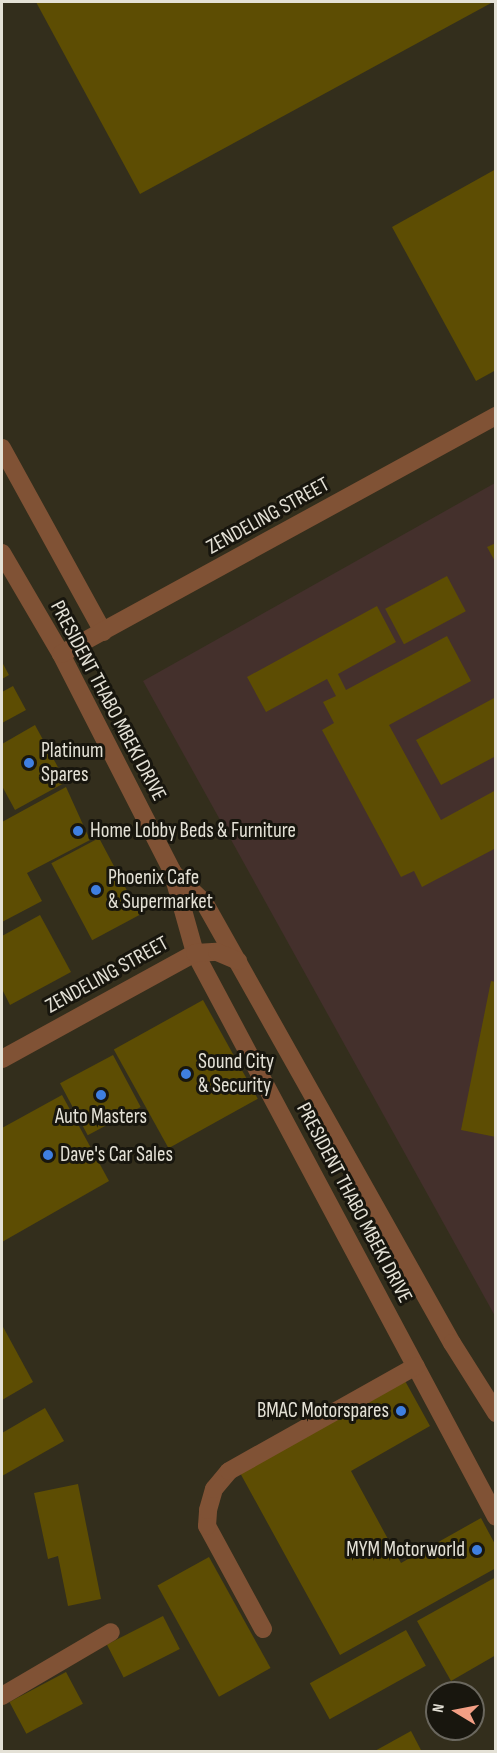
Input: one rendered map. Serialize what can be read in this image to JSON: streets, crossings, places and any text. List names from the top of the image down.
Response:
{
  "streets": {
    "street": ["ZENDELING STREET", "PRESIDENT THABO MBEKI DRIVE"]
  },
  "crossings": [
    ["ZENDELING STREET", "PRESIDENT THABO MBEKI DRIVE"]
  ],
  "places": [
    "Platinum Spares",
    "Home Lobby Beds & Furniture",
    "Phoenix Cafe & Supermarket",
    "Sound City & Security",
    "Auto Masters",
    "Dave's Car Sales",
    "BMAC Motorspares",
    "MYM Motorworld"
  ],
  "north": "left"
}
